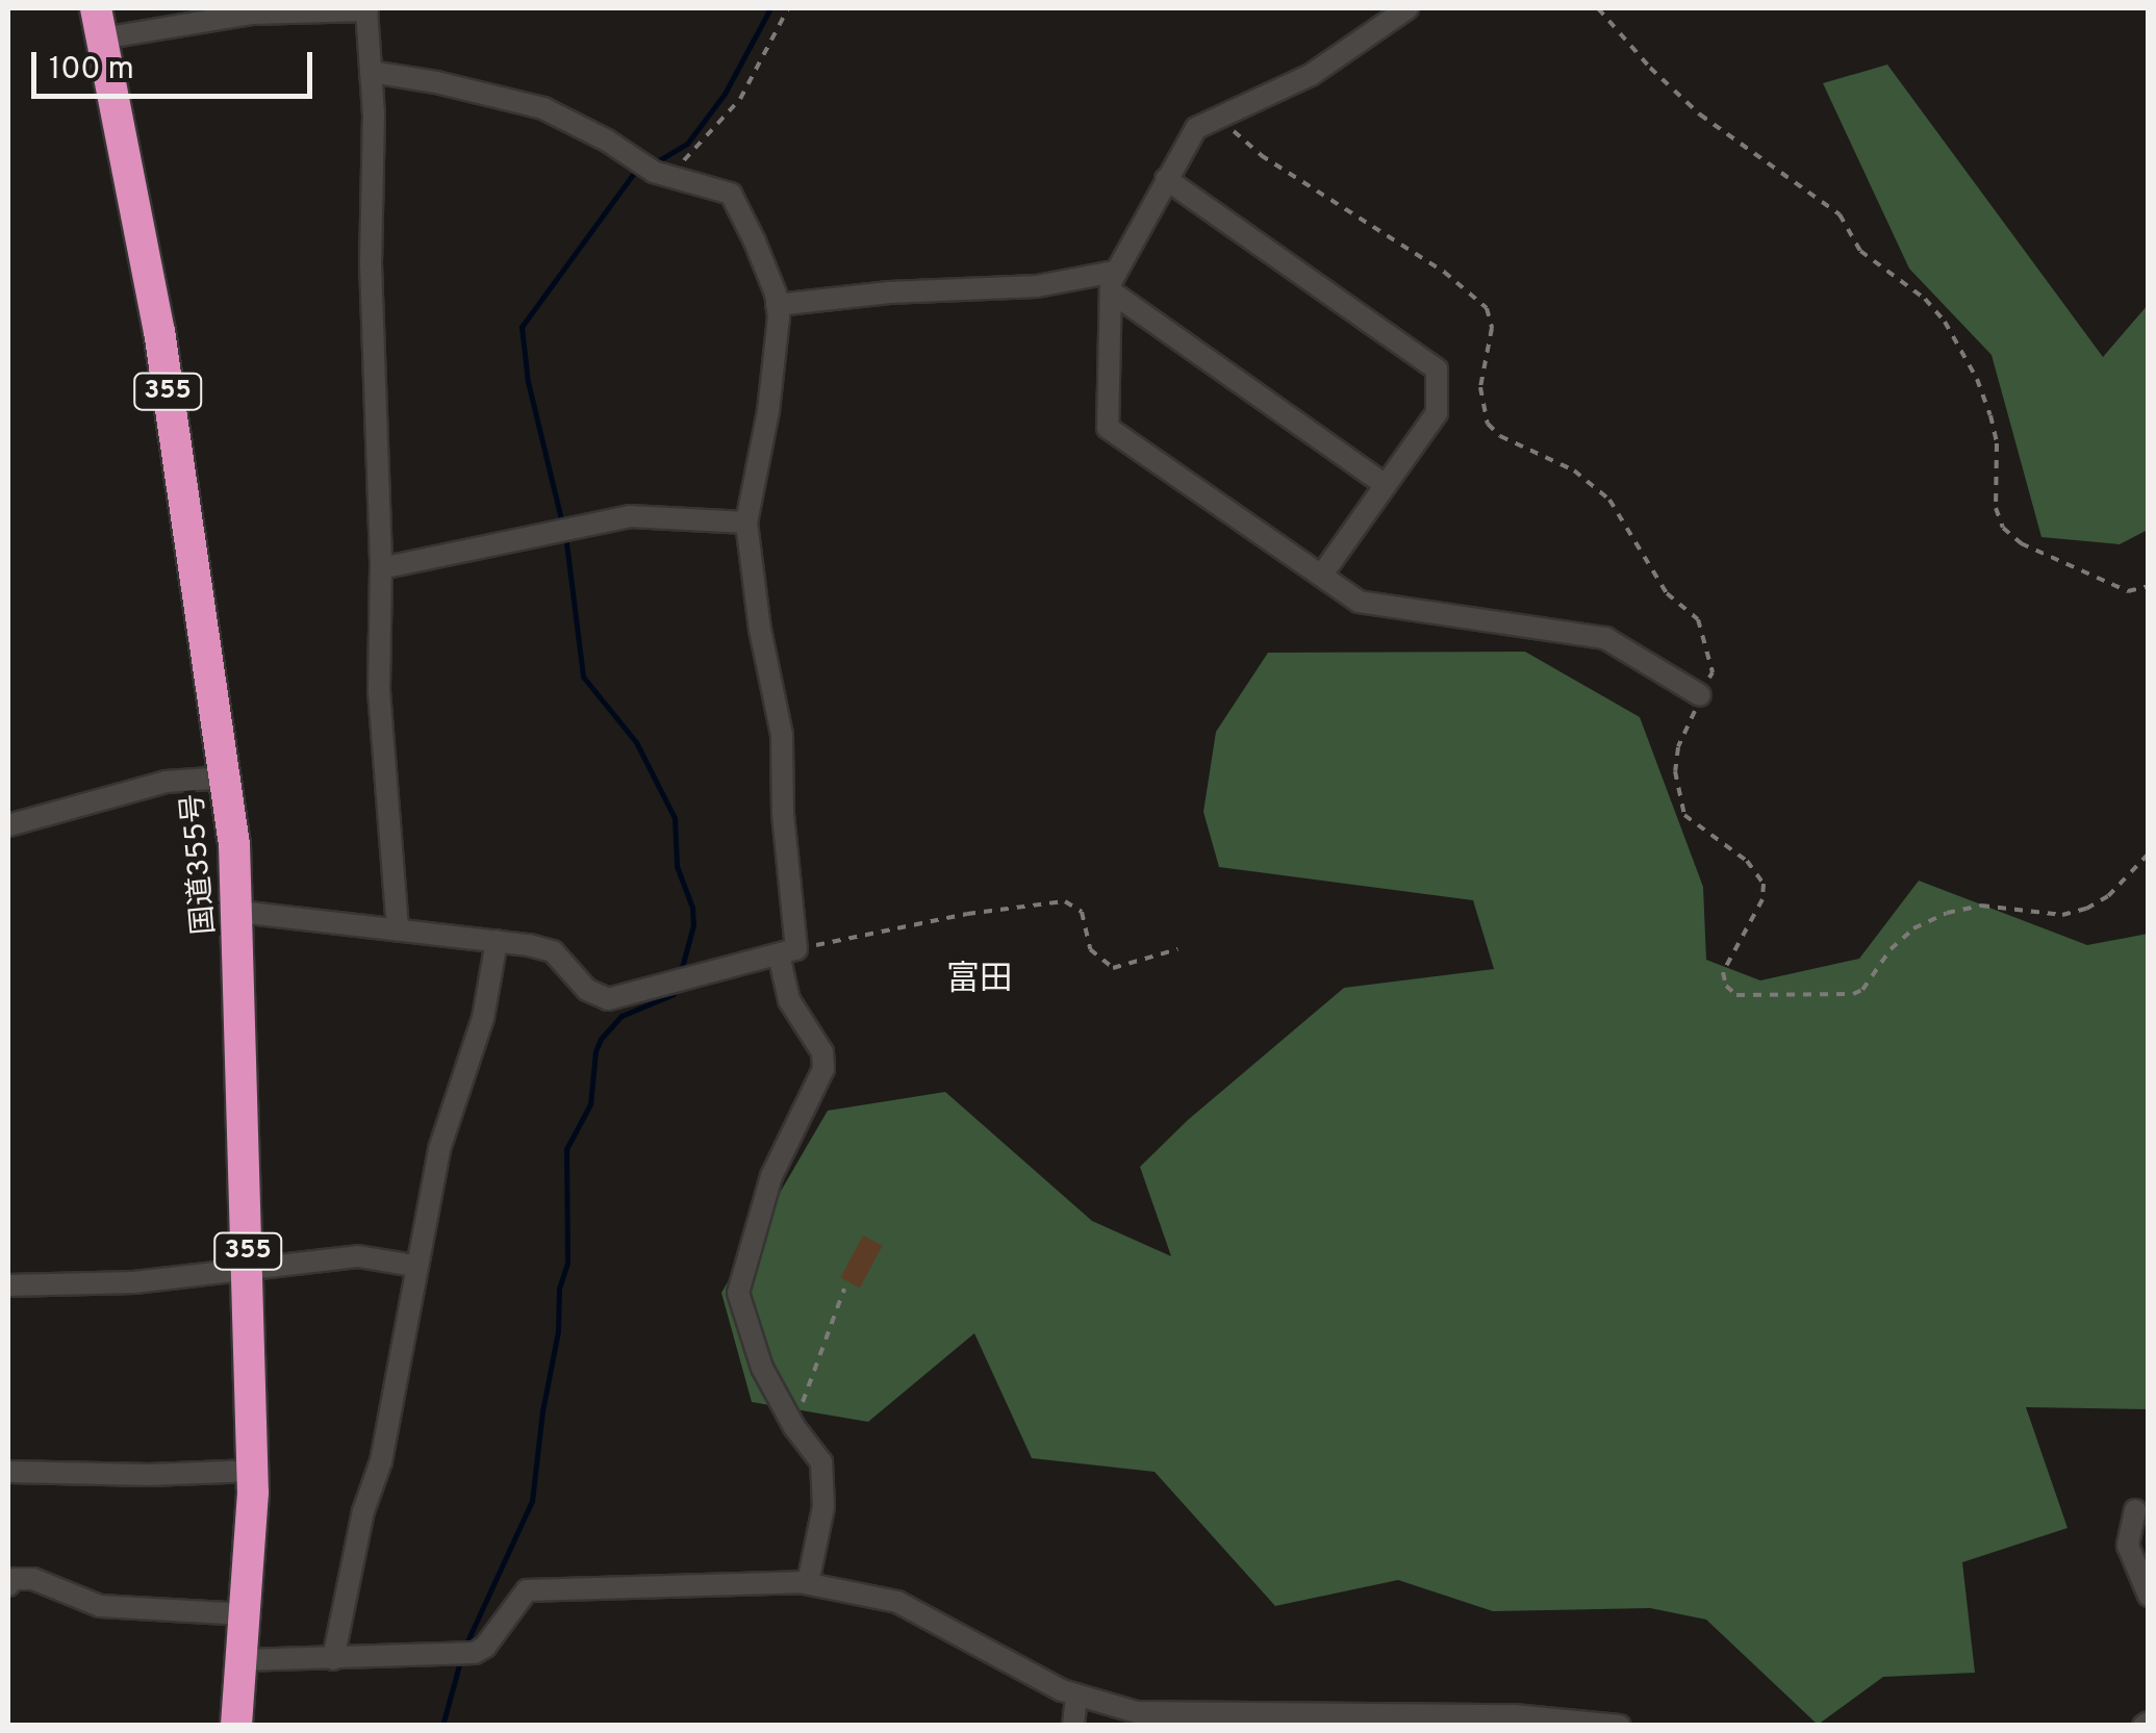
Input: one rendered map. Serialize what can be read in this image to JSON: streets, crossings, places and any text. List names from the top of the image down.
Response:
{
  "streets": {
    "highway": ["355", "国道355号"]
  },
  "districts": ["富田"],
  "scale_bar": "100 m"
}
